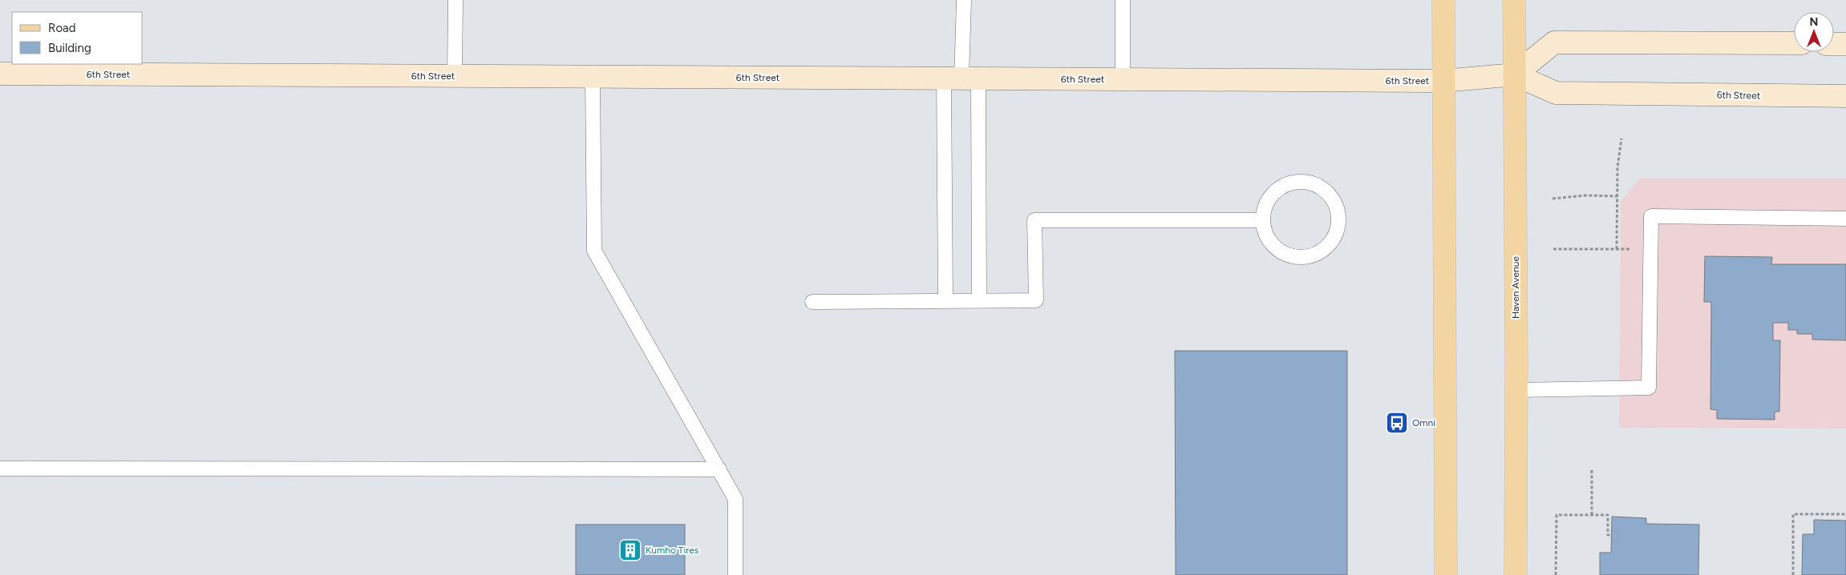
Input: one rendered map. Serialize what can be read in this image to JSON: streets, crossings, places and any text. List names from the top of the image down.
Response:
{
  "streets": {
    "main road": ["6th Street", "Haven Avenue"]
  },
  "crossings": [
    ["6th Street", "Haven Avenue"]
  ],
  "places": {
    "bus stop": ["Omni"],
    "building": ["Kumho Tires"]
  },
  "legend": ["Road", "Building"],
  "north": "top"
}
